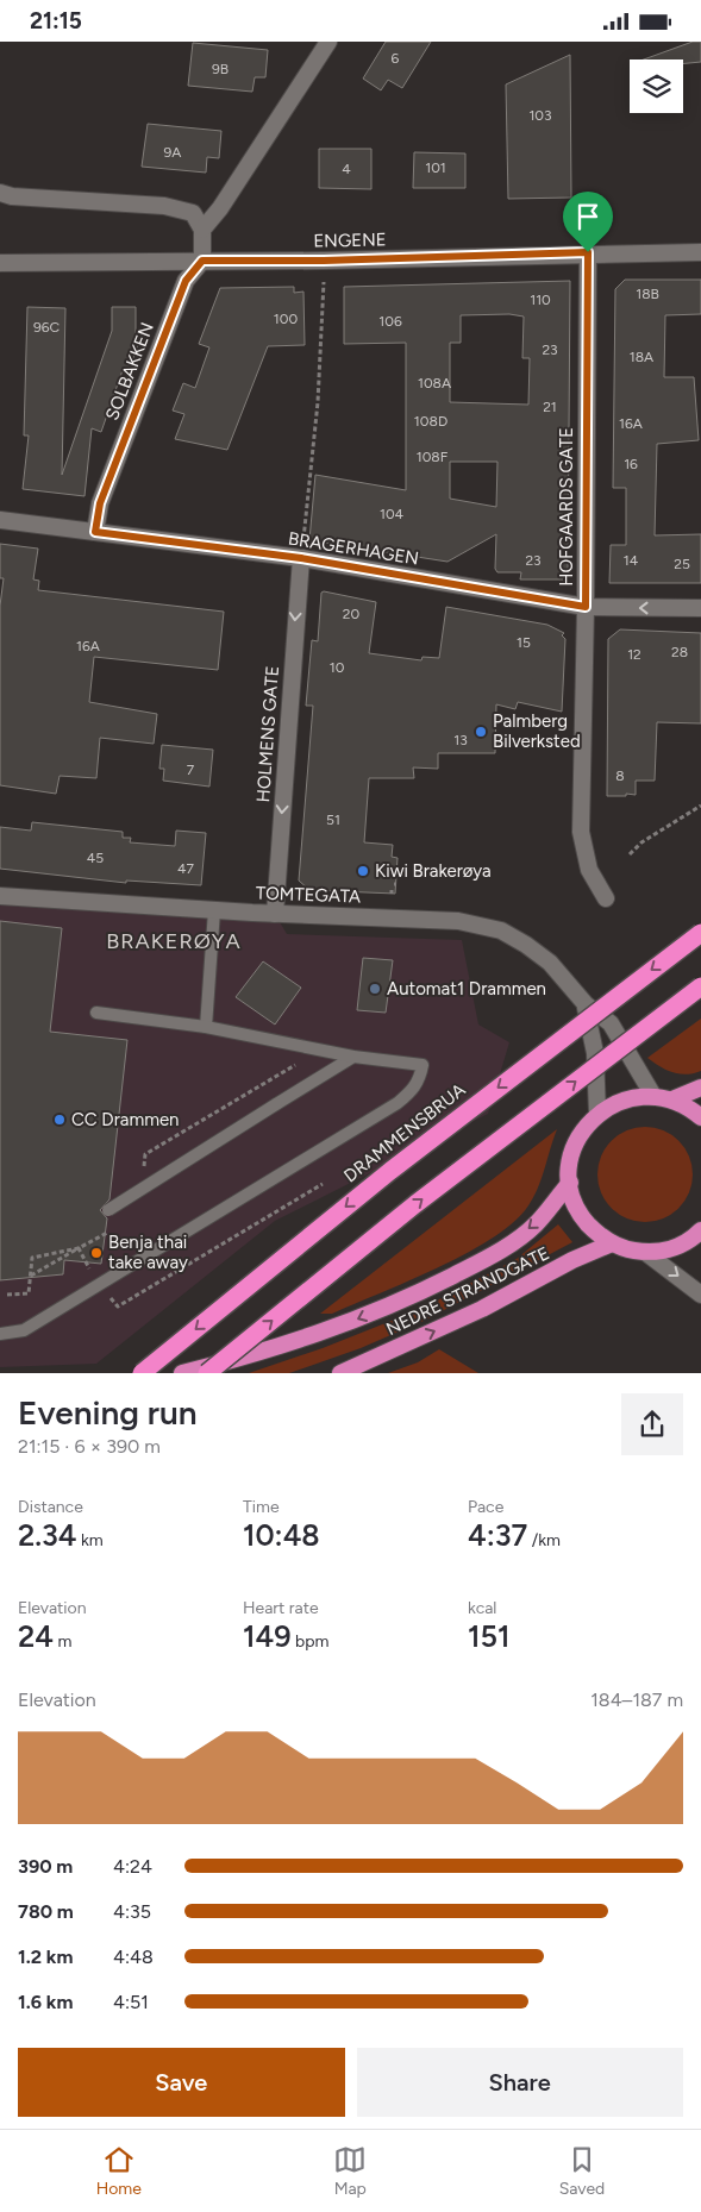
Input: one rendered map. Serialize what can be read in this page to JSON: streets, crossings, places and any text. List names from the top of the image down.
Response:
{
  "streets": {
    "highway": ["DRAMMENSBRUA", "NEDRE STRANDGATE"],
    "street": [
      "ENGENE",
      "SOLBAKKEN",
      "HOFGAARDS GATE",
      "BRAGERHAGEN",
      "HOLMENS GATE",
      "TOMTEGATA"
    ]
  },
  "crossings": [
    ["ENGENE", "SOLBAKKEN"],
    ["ENGENE", "HOFGAARDS GATE"],
    ["SOLBAKKEN", "BRAGERHAGEN"],
    ["HOFGAARDS GATE", "BRAGERHAGEN"],
    ["BRAGERHAGEN", "HOLMENS GATE"],
    ["HOLMENS GATE", "TOMTEGATA"]
  ],
  "one_way": ["HOLMENS GATE"],
  "districts": ["BRAKERØYA"],
  "places": [
    "Palmberg Bilverksted",
    "Kiwi Brakerøya",
    "Automat1 Drammen",
    "CC Drammen",
    "Benja thai take away"
  ],
  "house_numbers": [
    "6",
    "9B",
    "103",
    "9A",
    "101",
    "4",
    "18B",
    "110",
    "100",
    "106",
    "96C",
    "23",
    "18A",
    "108A",
    "21",
    "108D",
    "16A",
    "108F",
    "16",
    "104",
    "23",
    "14",
    "25",
    "20",
    "15",
    "16A",
    "28",
    "12",
    "10",
    "13",
    "7",
    "8",
    "51",
    "45",
    "47"
  ],
  "page": {
    "status": "21:15",
    "heading": ["Evening run", "21:15 · 6 × 390 m"],
    "stats": [
      ["Distance", "2.34 km"],
      ["Time", "10:48"],
      ["Pace", "4:37 /km"],
      ["Elevation", "24 m"],
      ["Heart rate", "149 bpm"],
      ["kcal", "151"]
    ],
    "chart": ["Elevation", "184–187 m"],
    "list": [
      {
        "name": "390 m",
        "note": "4:24"
      },
      {
        "name": "780 m",
        "note": "4:35"
      },
      {
        "name": "1.2 km",
        "note": "4:48"
      },
      {
        "name": "1.6 km",
        "note": "4:51"
      }
    ],
    "buttons": ["Save", "Share"],
    "tabs": ["Home", "Map", "Saved"]
  }
}
